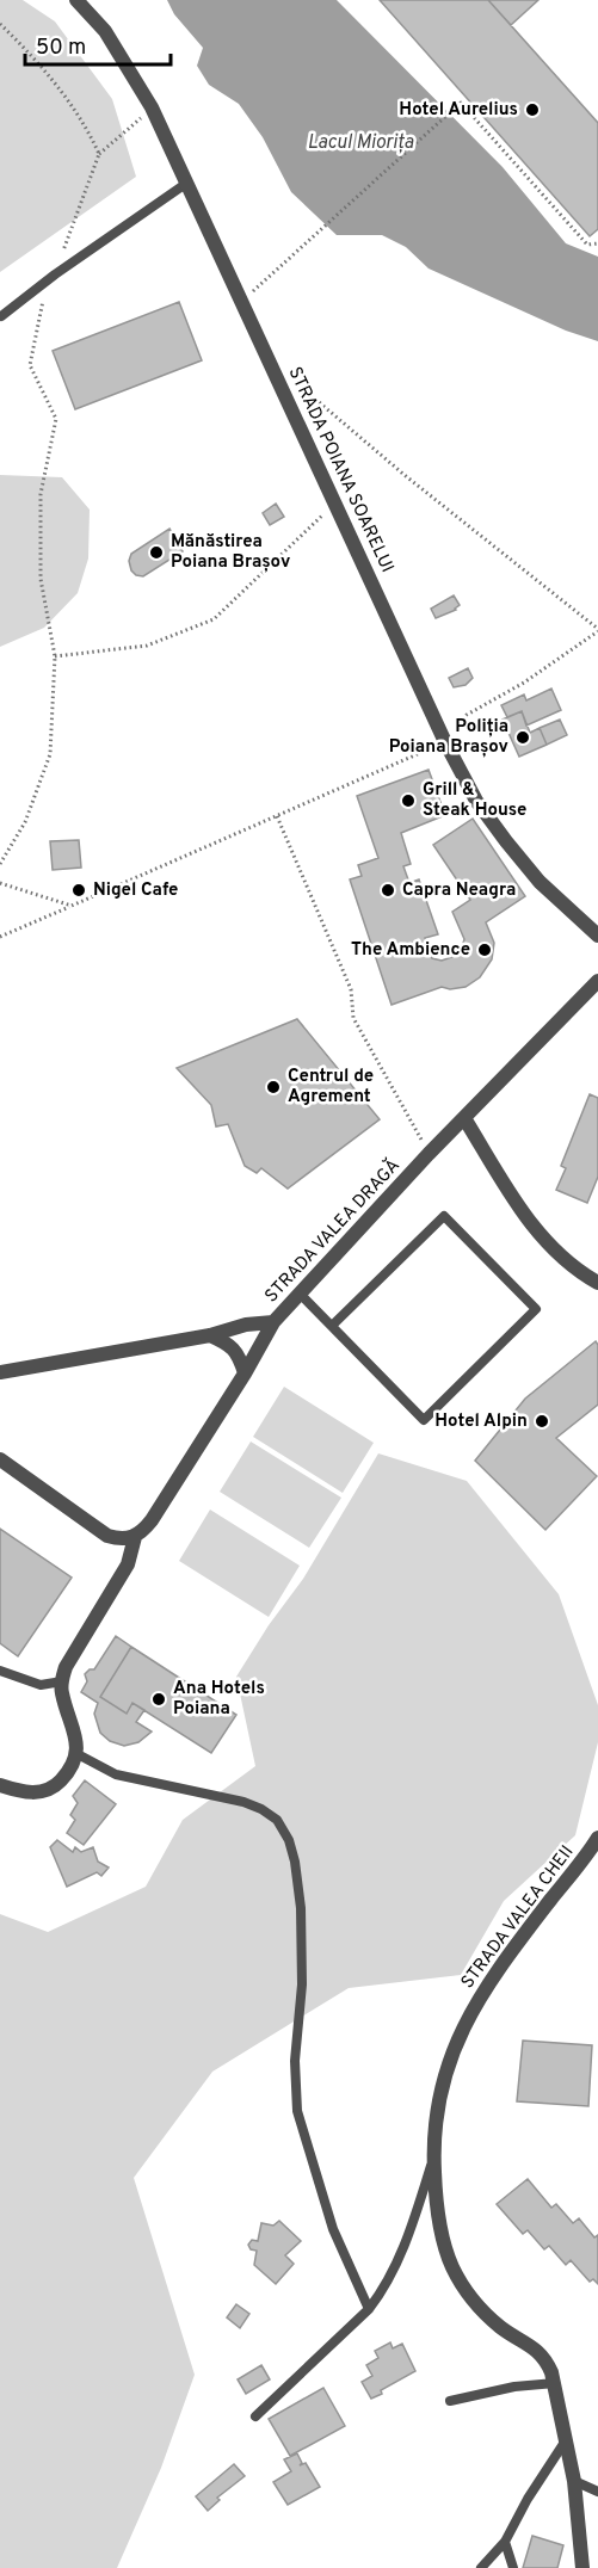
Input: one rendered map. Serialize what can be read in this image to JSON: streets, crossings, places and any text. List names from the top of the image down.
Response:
{
  "streets": {
    "street": ["STRADA POIANA SOARELUI", "STRADA VALEA DRAGĂ", "STRADA VALEA CHEII"]
  },
  "water": ["Lacul Miorița"],
  "places": [
    "Hotel Aurelius",
    "Mănăstirea Poiana Brașov",
    "Poliția Poiana Brașov",
    "Grill & Steak House",
    "Nigel Cafe",
    "Capra Neagra",
    "The Ambience",
    "Centrul de Agrement",
    "Hotel Alpin",
    "Ana Hotels Poiana"
  ],
  "scale_bar": "50 m"
}
